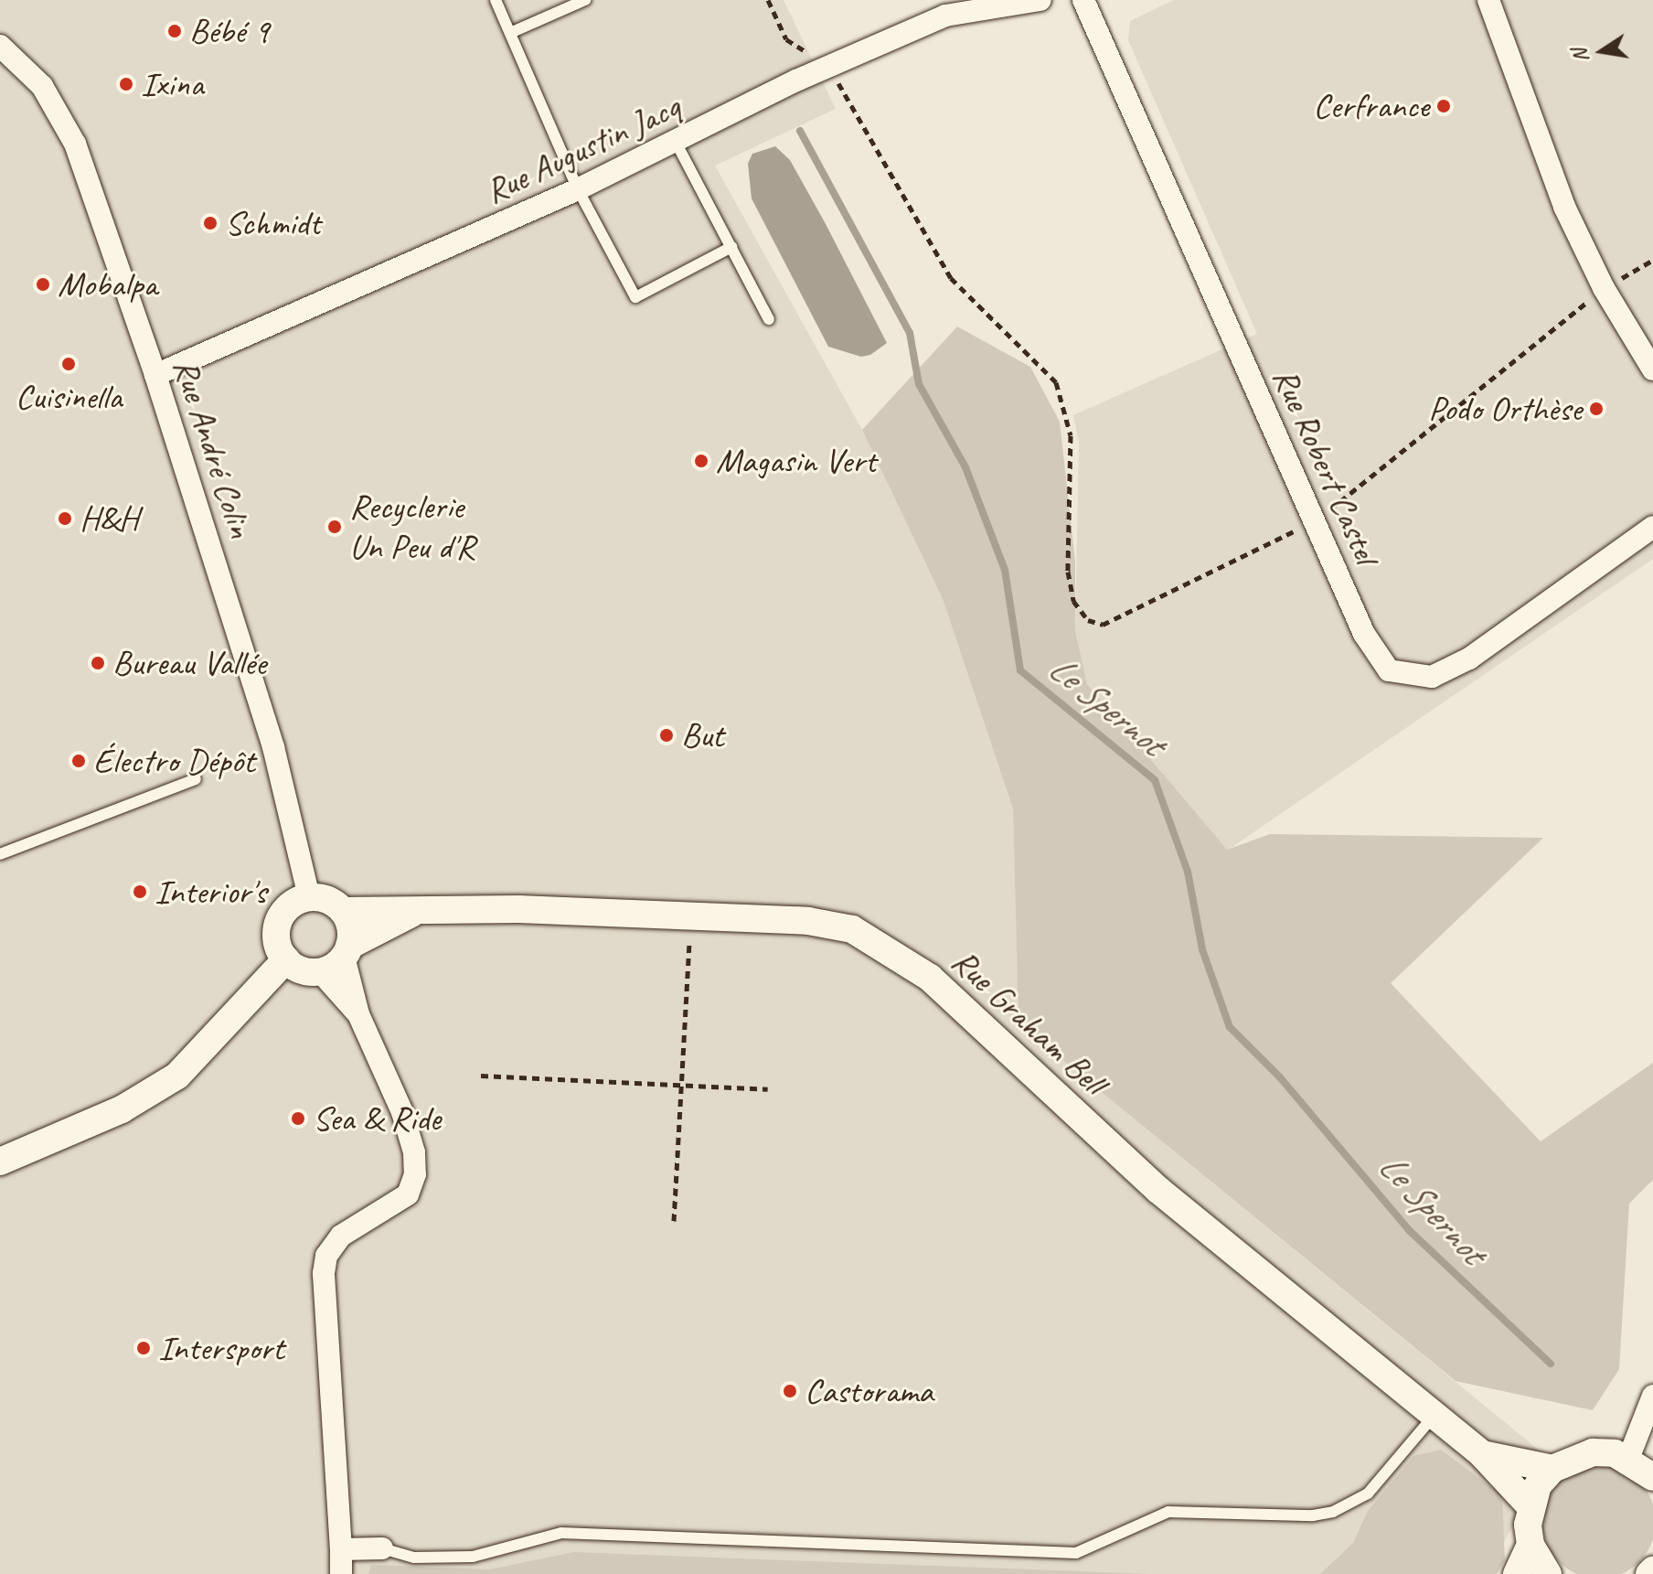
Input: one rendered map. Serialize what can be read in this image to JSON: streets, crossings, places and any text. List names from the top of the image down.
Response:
{
  "streets": {
    "street": [
      "Rue Augustin Jacq",
      "Rue André Colin",
      "Rue Robert Castel",
      "Rue Graham Bell"
    ]
  },
  "crossings": [
    ["Rue Augustin Jacq", "Rue André Colin"],
    ["Rue André Colin", "Rue Graham Bell"]
  ],
  "water": ["Le Spernot"],
  "places": [
    "Bébé 9",
    "Ixina",
    "Cerfrance",
    "Schmidt",
    "Mobalpa",
    "Cuisinella",
    "Podo Orthèse",
    "Magasin Vert",
    "H&H",
    "Recyclerie Un Peu d'R",
    "Bureau Vallée",
    "But",
    "Électro Dépôt",
    "Interior's",
    "Sea & Ride",
    "Intersport",
    "Castorama"
  ],
  "north": "left"
}
